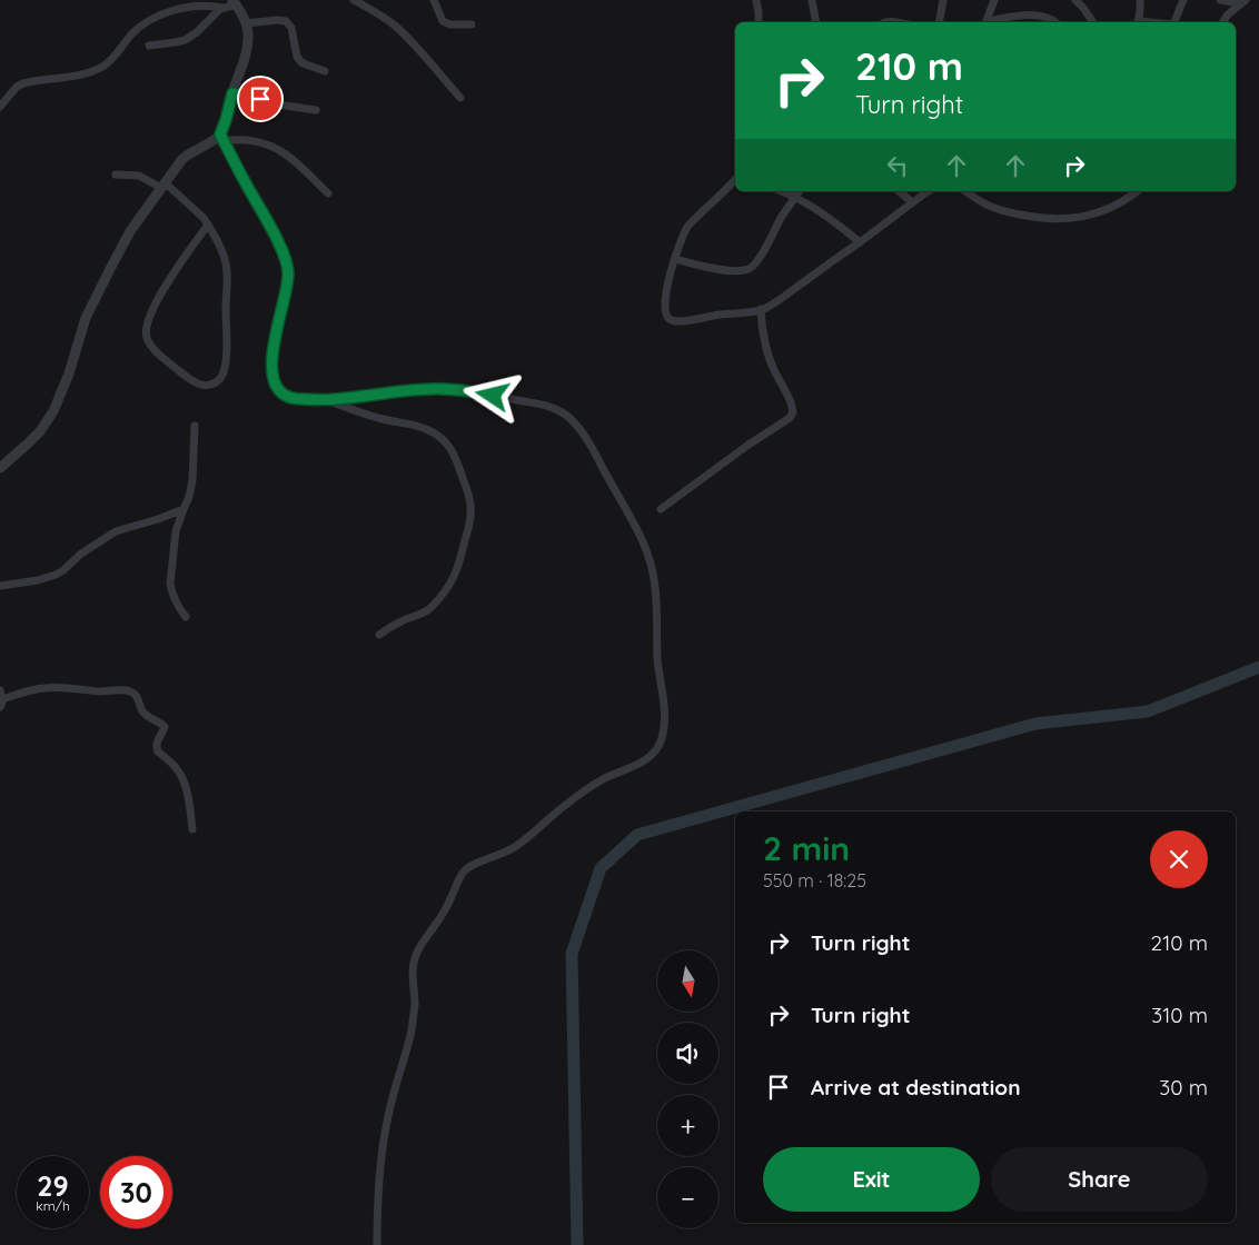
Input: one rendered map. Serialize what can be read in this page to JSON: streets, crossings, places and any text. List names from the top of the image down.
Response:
{
  "north": "bottom",
  "page": {
    "turn": ["210 m", "Turn right"],
    "heading": ["2 min", "550 m · 18:25"],
    "list": [
      {
        "name": "Turn right",
        "value": "210 m"
      },
      {
        "name": "Turn right",
        "value": "310 m"
      },
      {
        "name": "Arrive at destination",
        "value": "30 m"
      }
    ],
    "map_buttons": ["+", "−"],
    "buttons": ["Exit", "Share"],
    "speed": "29 km/h",
    "limit": "30"
  }
}
